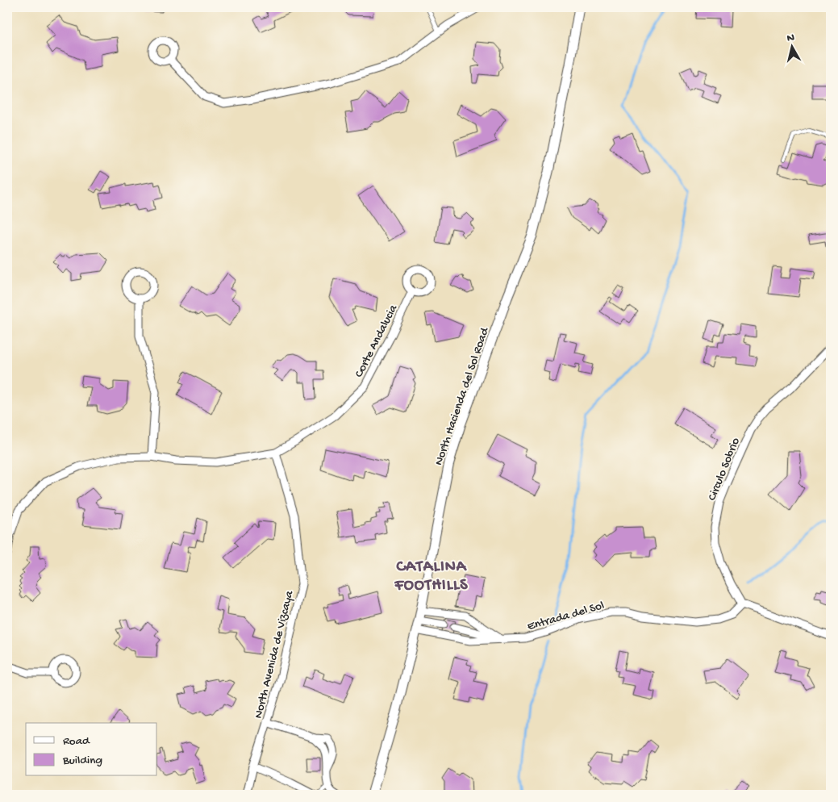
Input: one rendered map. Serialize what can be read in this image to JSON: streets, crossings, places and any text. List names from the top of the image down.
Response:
{
  "streets": {
    "street": [
      "Corte Andalucia",
      "North Hacienda del Sol Road",
      "Circulo Sobrio",
      "Entrada del Sol",
      "North Avenida de Vizcaya"
    ]
  },
  "crossings": [
    ["Corte Andalucia", "North Avenida de Vizcaya"],
    ["North Hacienda del Sol Road", "Entrada del Sol"],
    ["Circulo Sobrio", "Entrada del Sol"]
  ],
  "districts": ["CATALINA FOOTHILLS"],
  "legend": ["Road", "Building"],
  "north": "top"
}
